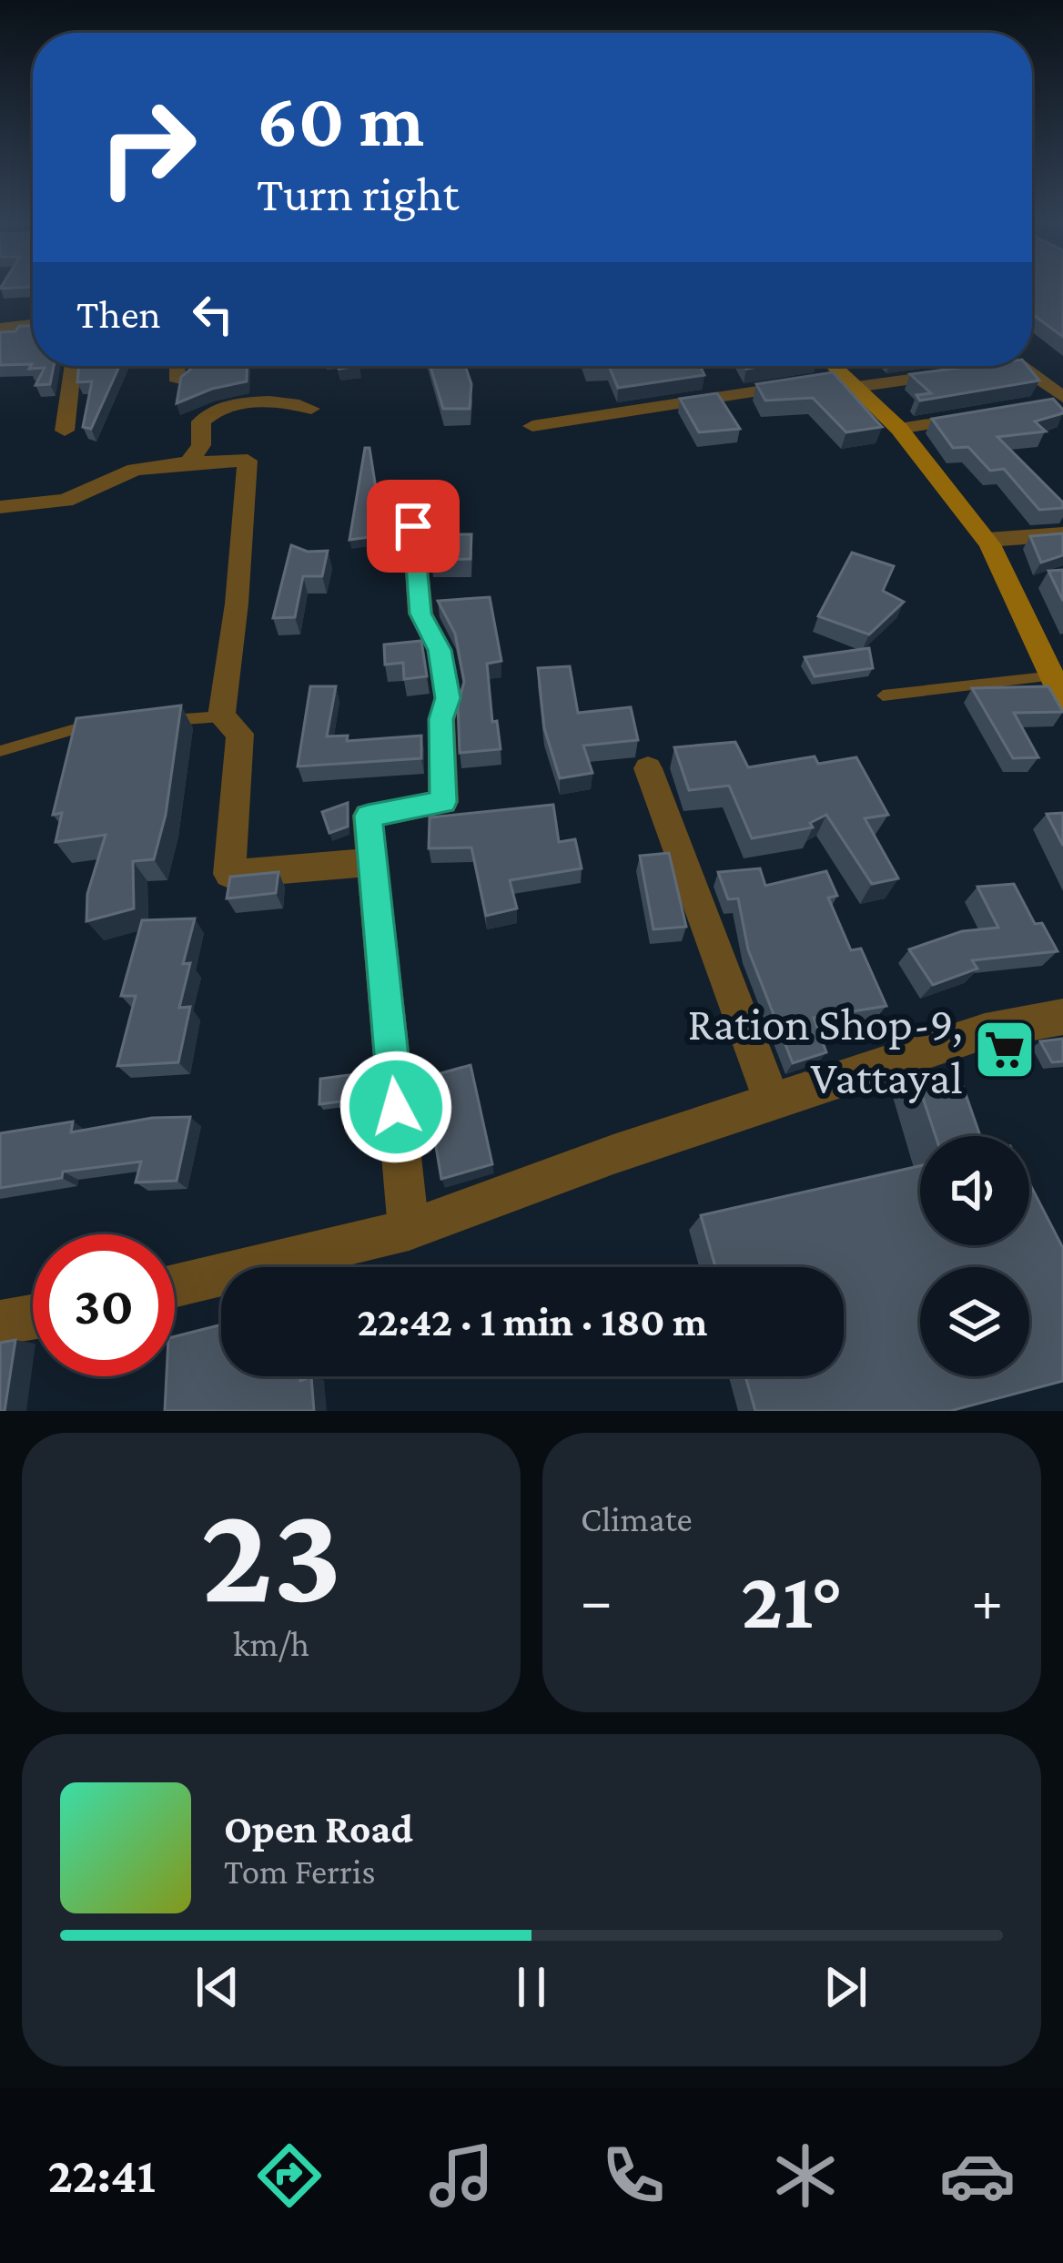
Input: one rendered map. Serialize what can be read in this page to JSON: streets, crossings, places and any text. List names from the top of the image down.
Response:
{
  "places": {
    "supermarket": ["Ration Shop-9, Vattayal"]
  },
  "page": {
    "turn": ["60 m", "Turn right"],
    "then": "Then",
    "limit": "30",
    "trip": "22:42 · 1 min · 180 m",
    "tile": [
      ["23", "km/h"],
      "Climate"
    ],
    "heat": ["−", "21°", "+"],
    "song": ["Open Road", "Tom Ferris"],
    "tabs": "22:41"
  }
}
